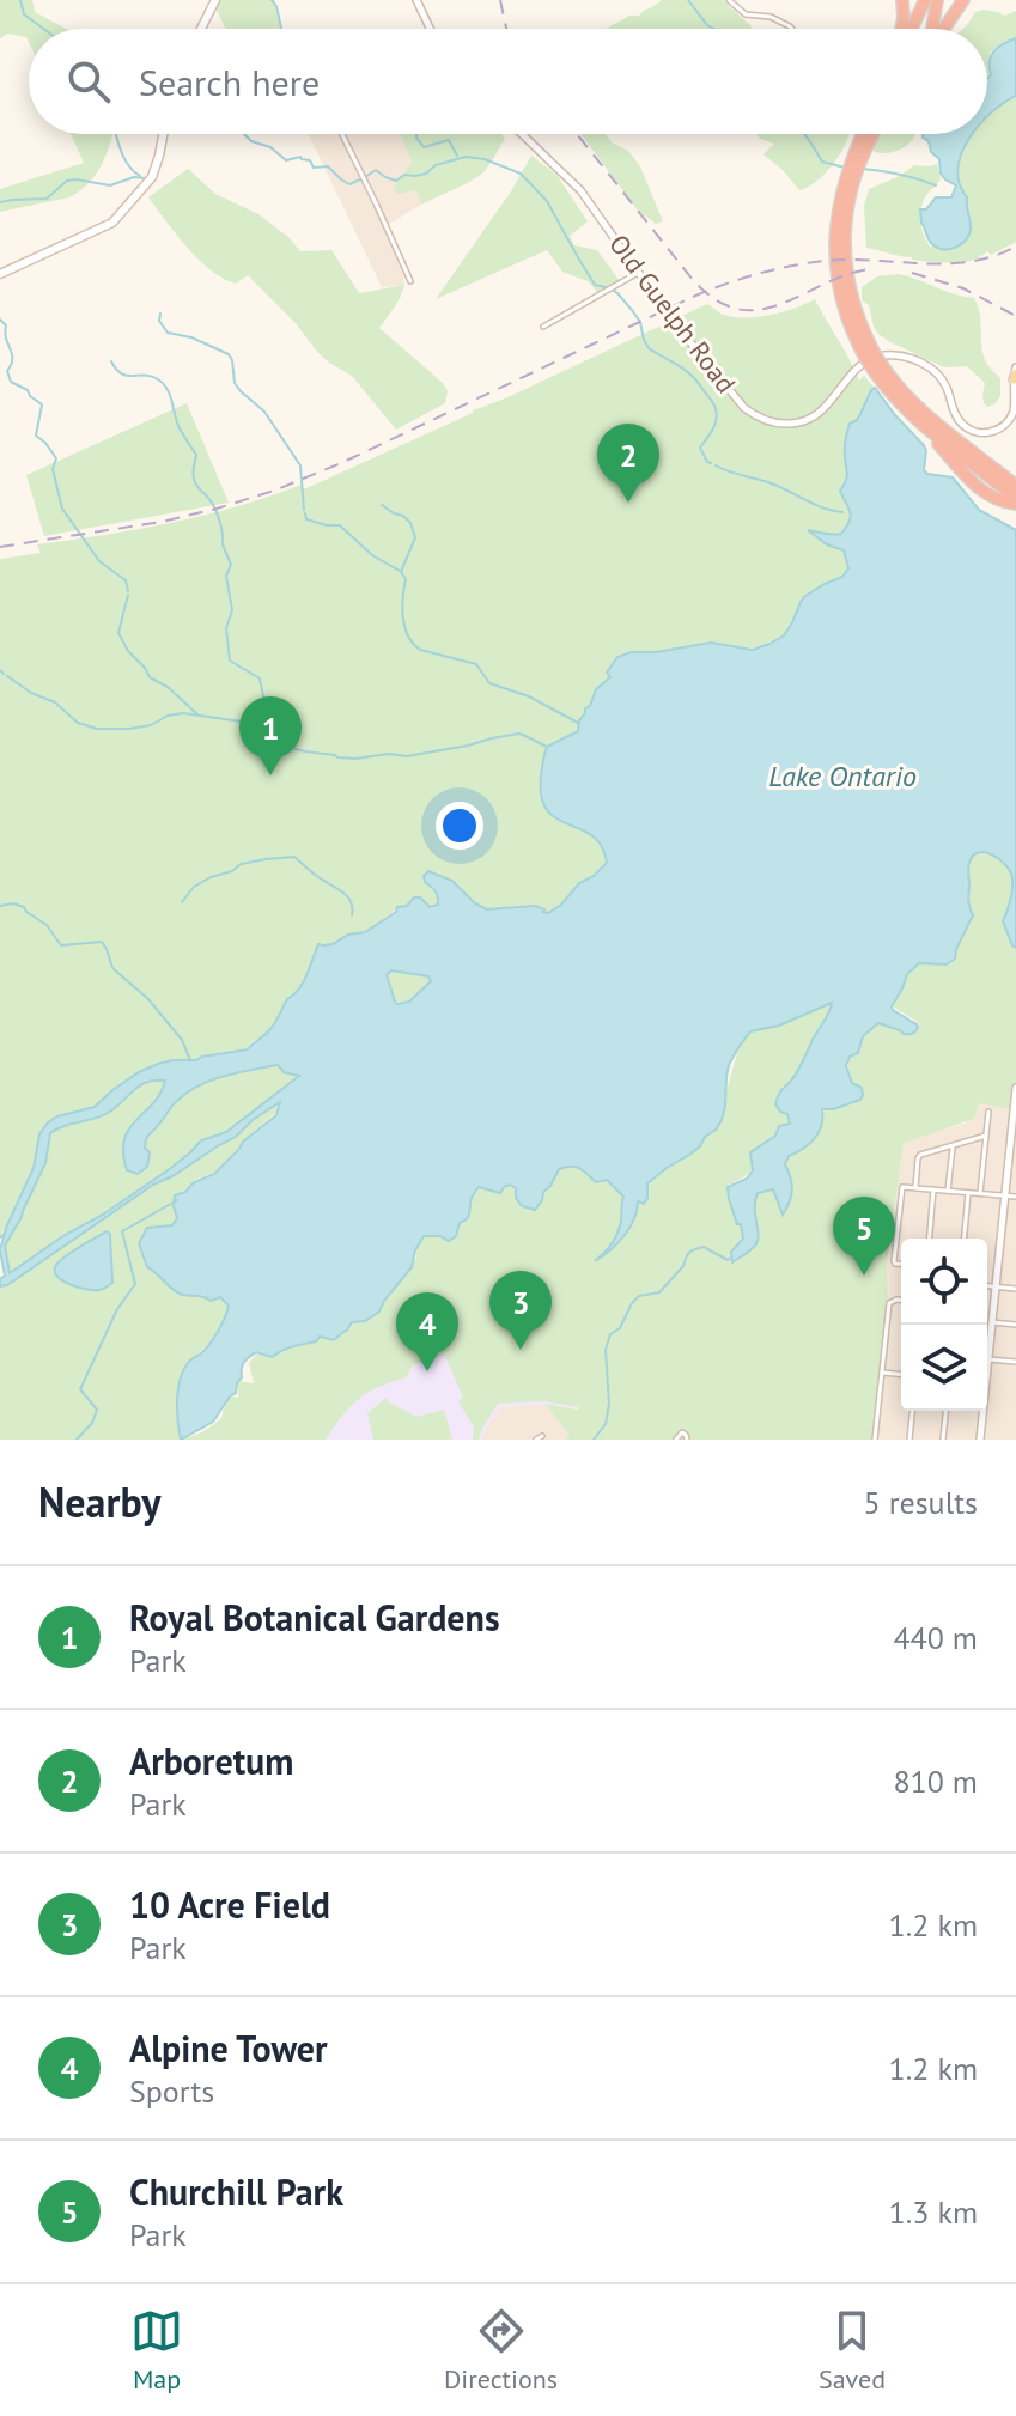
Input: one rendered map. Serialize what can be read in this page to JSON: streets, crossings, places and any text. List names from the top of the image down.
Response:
{
  "streets": {
    "street": ["Old Guelph Road"]
  },
  "water": ["Lake Ontario"],
  "page": {
    "search": "Search here",
    "pins": [
      "2",
      "1",
      "5",
      "3",
      "4"
    ],
    "heading": ["Nearby", "5 results"],
    "list": [
      {
        "mark": "1",
        "name": "Royal Botanical Gardens",
        "note": "Park",
        "value": "440 m"
      },
      {
        "mark": "2",
        "name": "Arboretum",
        "note": "Park",
        "value": "810 m"
      },
      {
        "mark": "3",
        "name": "10 Acre Field",
        "note": "Park",
        "value": "1.2 km"
      },
      {
        "mark": "4",
        "name": "Alpine Tower",
        "note": "Sports",
        "value": "1.2 km"
      },
      {
        "mark": "5",
        "name": "Churchill Park",
        "note": "Park",
        "value": "1.3 km"
      }
    ],
    "nav": ["Map", "Directions", "Saved"]
  }
}
